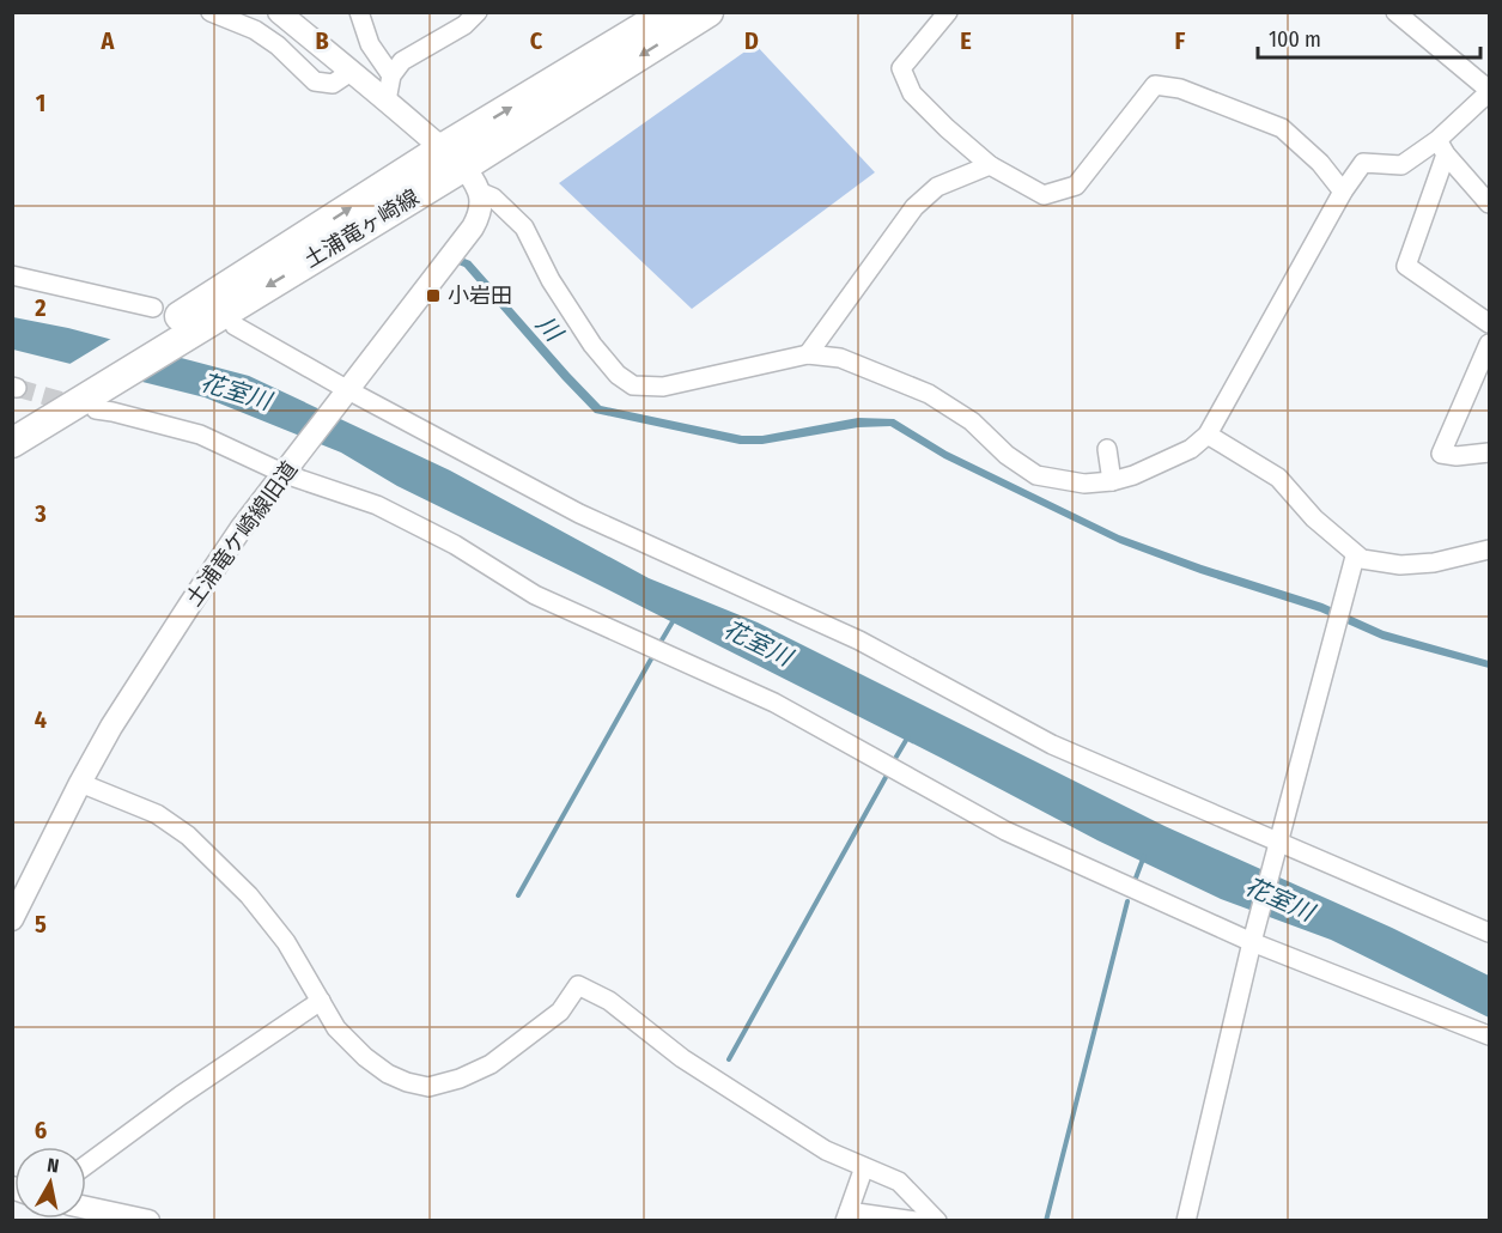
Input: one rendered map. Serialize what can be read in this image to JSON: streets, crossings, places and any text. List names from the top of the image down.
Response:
{
  "streets": {
    "main road": ["土浦竜ヶ崎線"],
    "street": ["土浦竜ケ崎線旧道"]
  },
  "water": ["川", "花室川"],
  "places": {
    "transit": ["小岩田"]
  },
  "scale_bar": "100 m",
  "north": "top",
  "grid": {
    "columns": [
      "A",
      "B",
      "C",
      "D",
      "E",
      "F"
    ],
    "rows": [
      "1",
      "2",
      "3",
      "4",
      "5",
      "6"
    ]
  }
}
